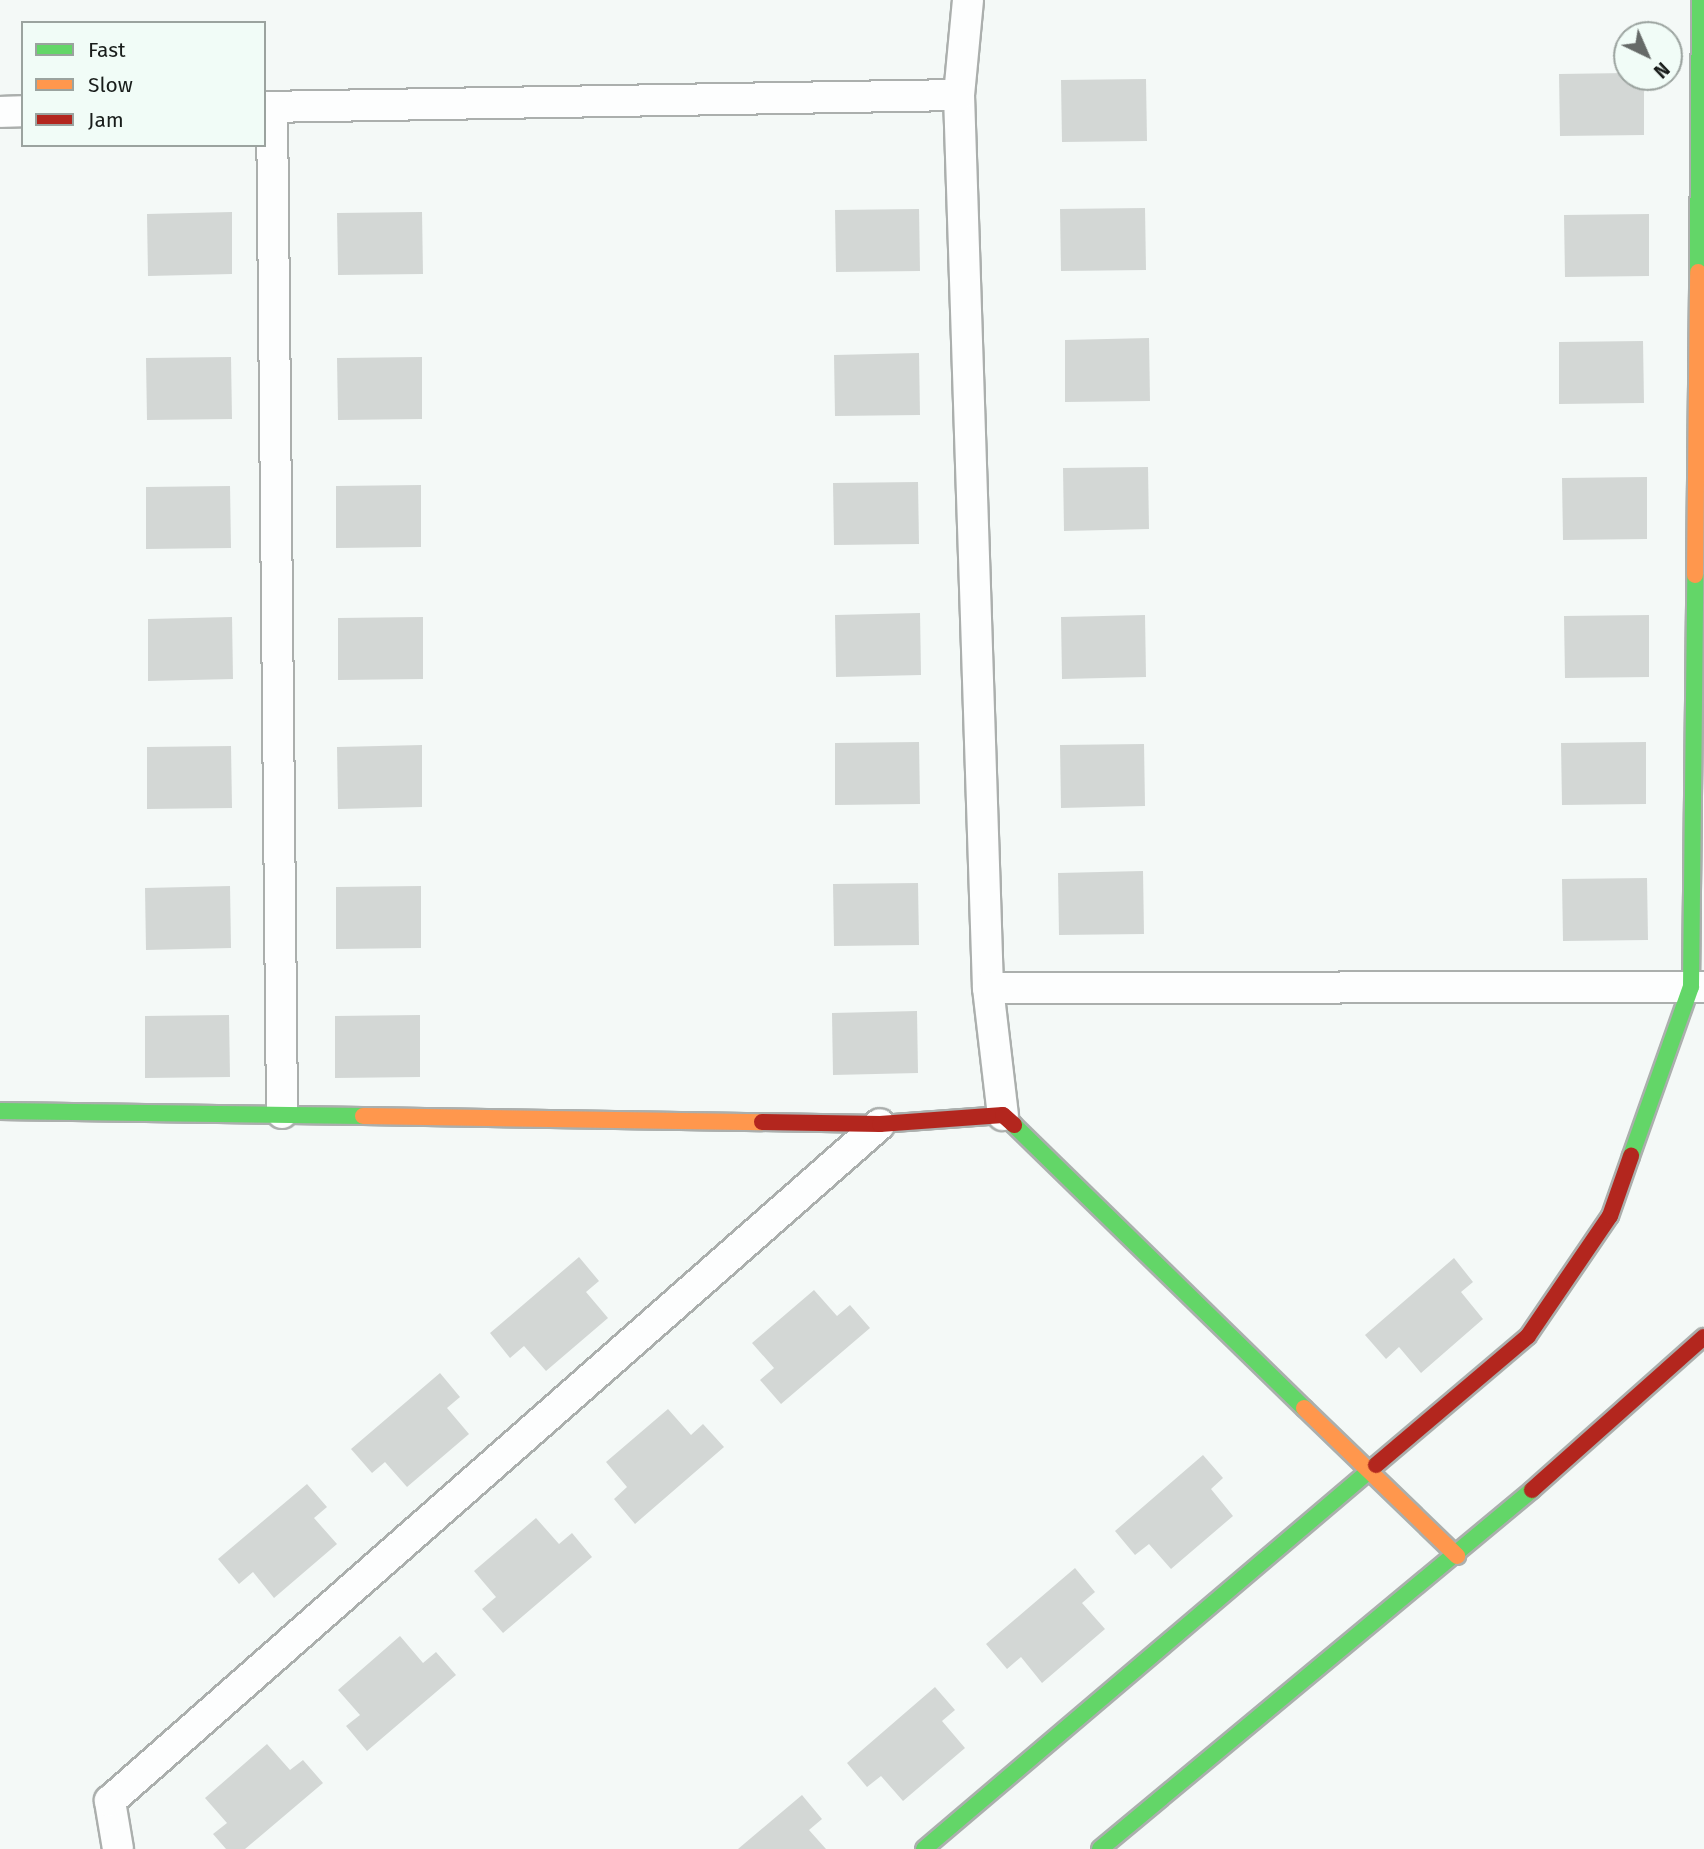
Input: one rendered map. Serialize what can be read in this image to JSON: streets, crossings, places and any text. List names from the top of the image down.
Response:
{
  "legend": ["Fast", "Slow", "Jam"],
  "north": "bottom right"
}
